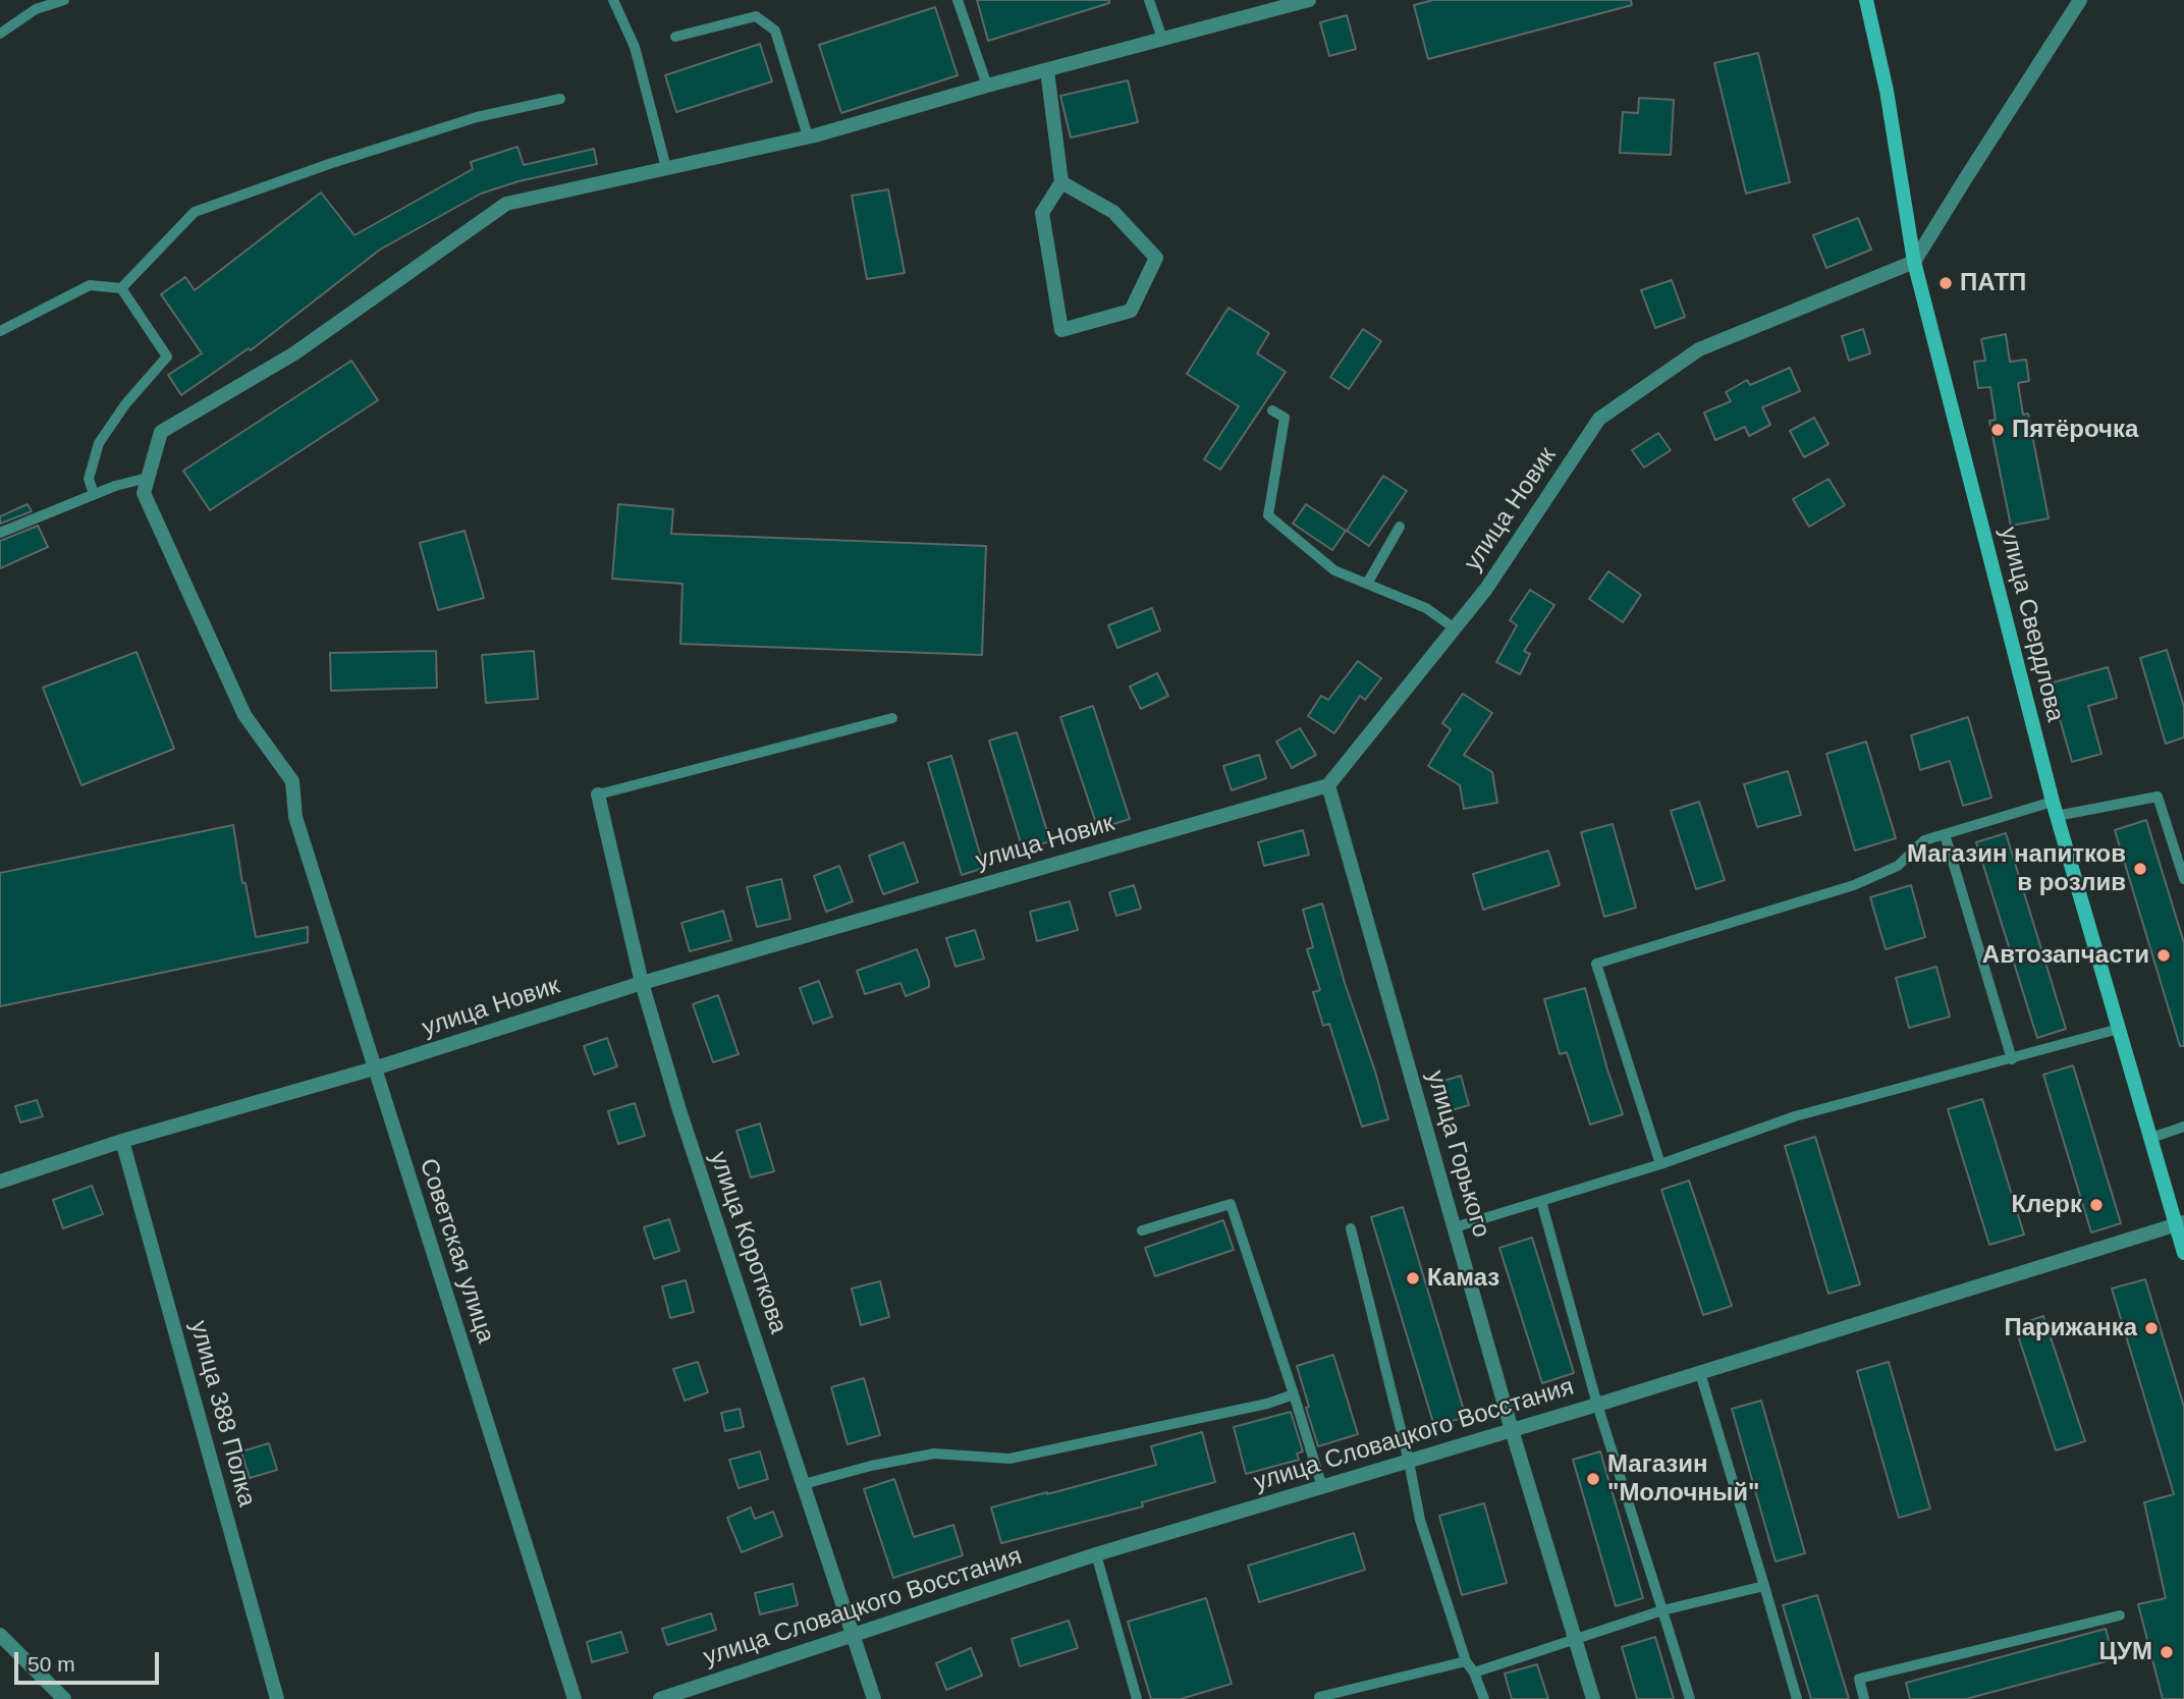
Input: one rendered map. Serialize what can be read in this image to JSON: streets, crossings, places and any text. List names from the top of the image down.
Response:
{
  "streets": {
    "main road": ["улица Свердлова"],
    "street": [
      "улица Новик",
      "улица Горького",
      "улица Короткова",
      "Советская улица",
      "улица 388 Полка",
      "улица Словацкого Восстания"
    ]
  },
  "crossings": [
    ["улица Новик", "улица Свердлова"],
    ["улица Новик", "улица Горького"],
    ["улица Новик", "улица Короткова"],
    ["улица Новик", "Советская улица"],
    ["улица Новик", "улица 388 Полка"],
    ["улица Свердлова", "улица Словацкого Восстания"],
    ["улица Горького", "улица Словацкого Восстания"],
    ["улица Короткова", "улица Словацкого Восстания"]
  ],
  "places": [
    "ПАТП",
    "Пятёрочка",
    "Магазин напитков в розлив",
    "Автозапчасти",
    "Клерк",
    "Камаз",
    "Парижанка",
    "Магазин \"Молочный\"",
    "ЦУМ"
  ],
  "scale_bar": "50 m"
}
